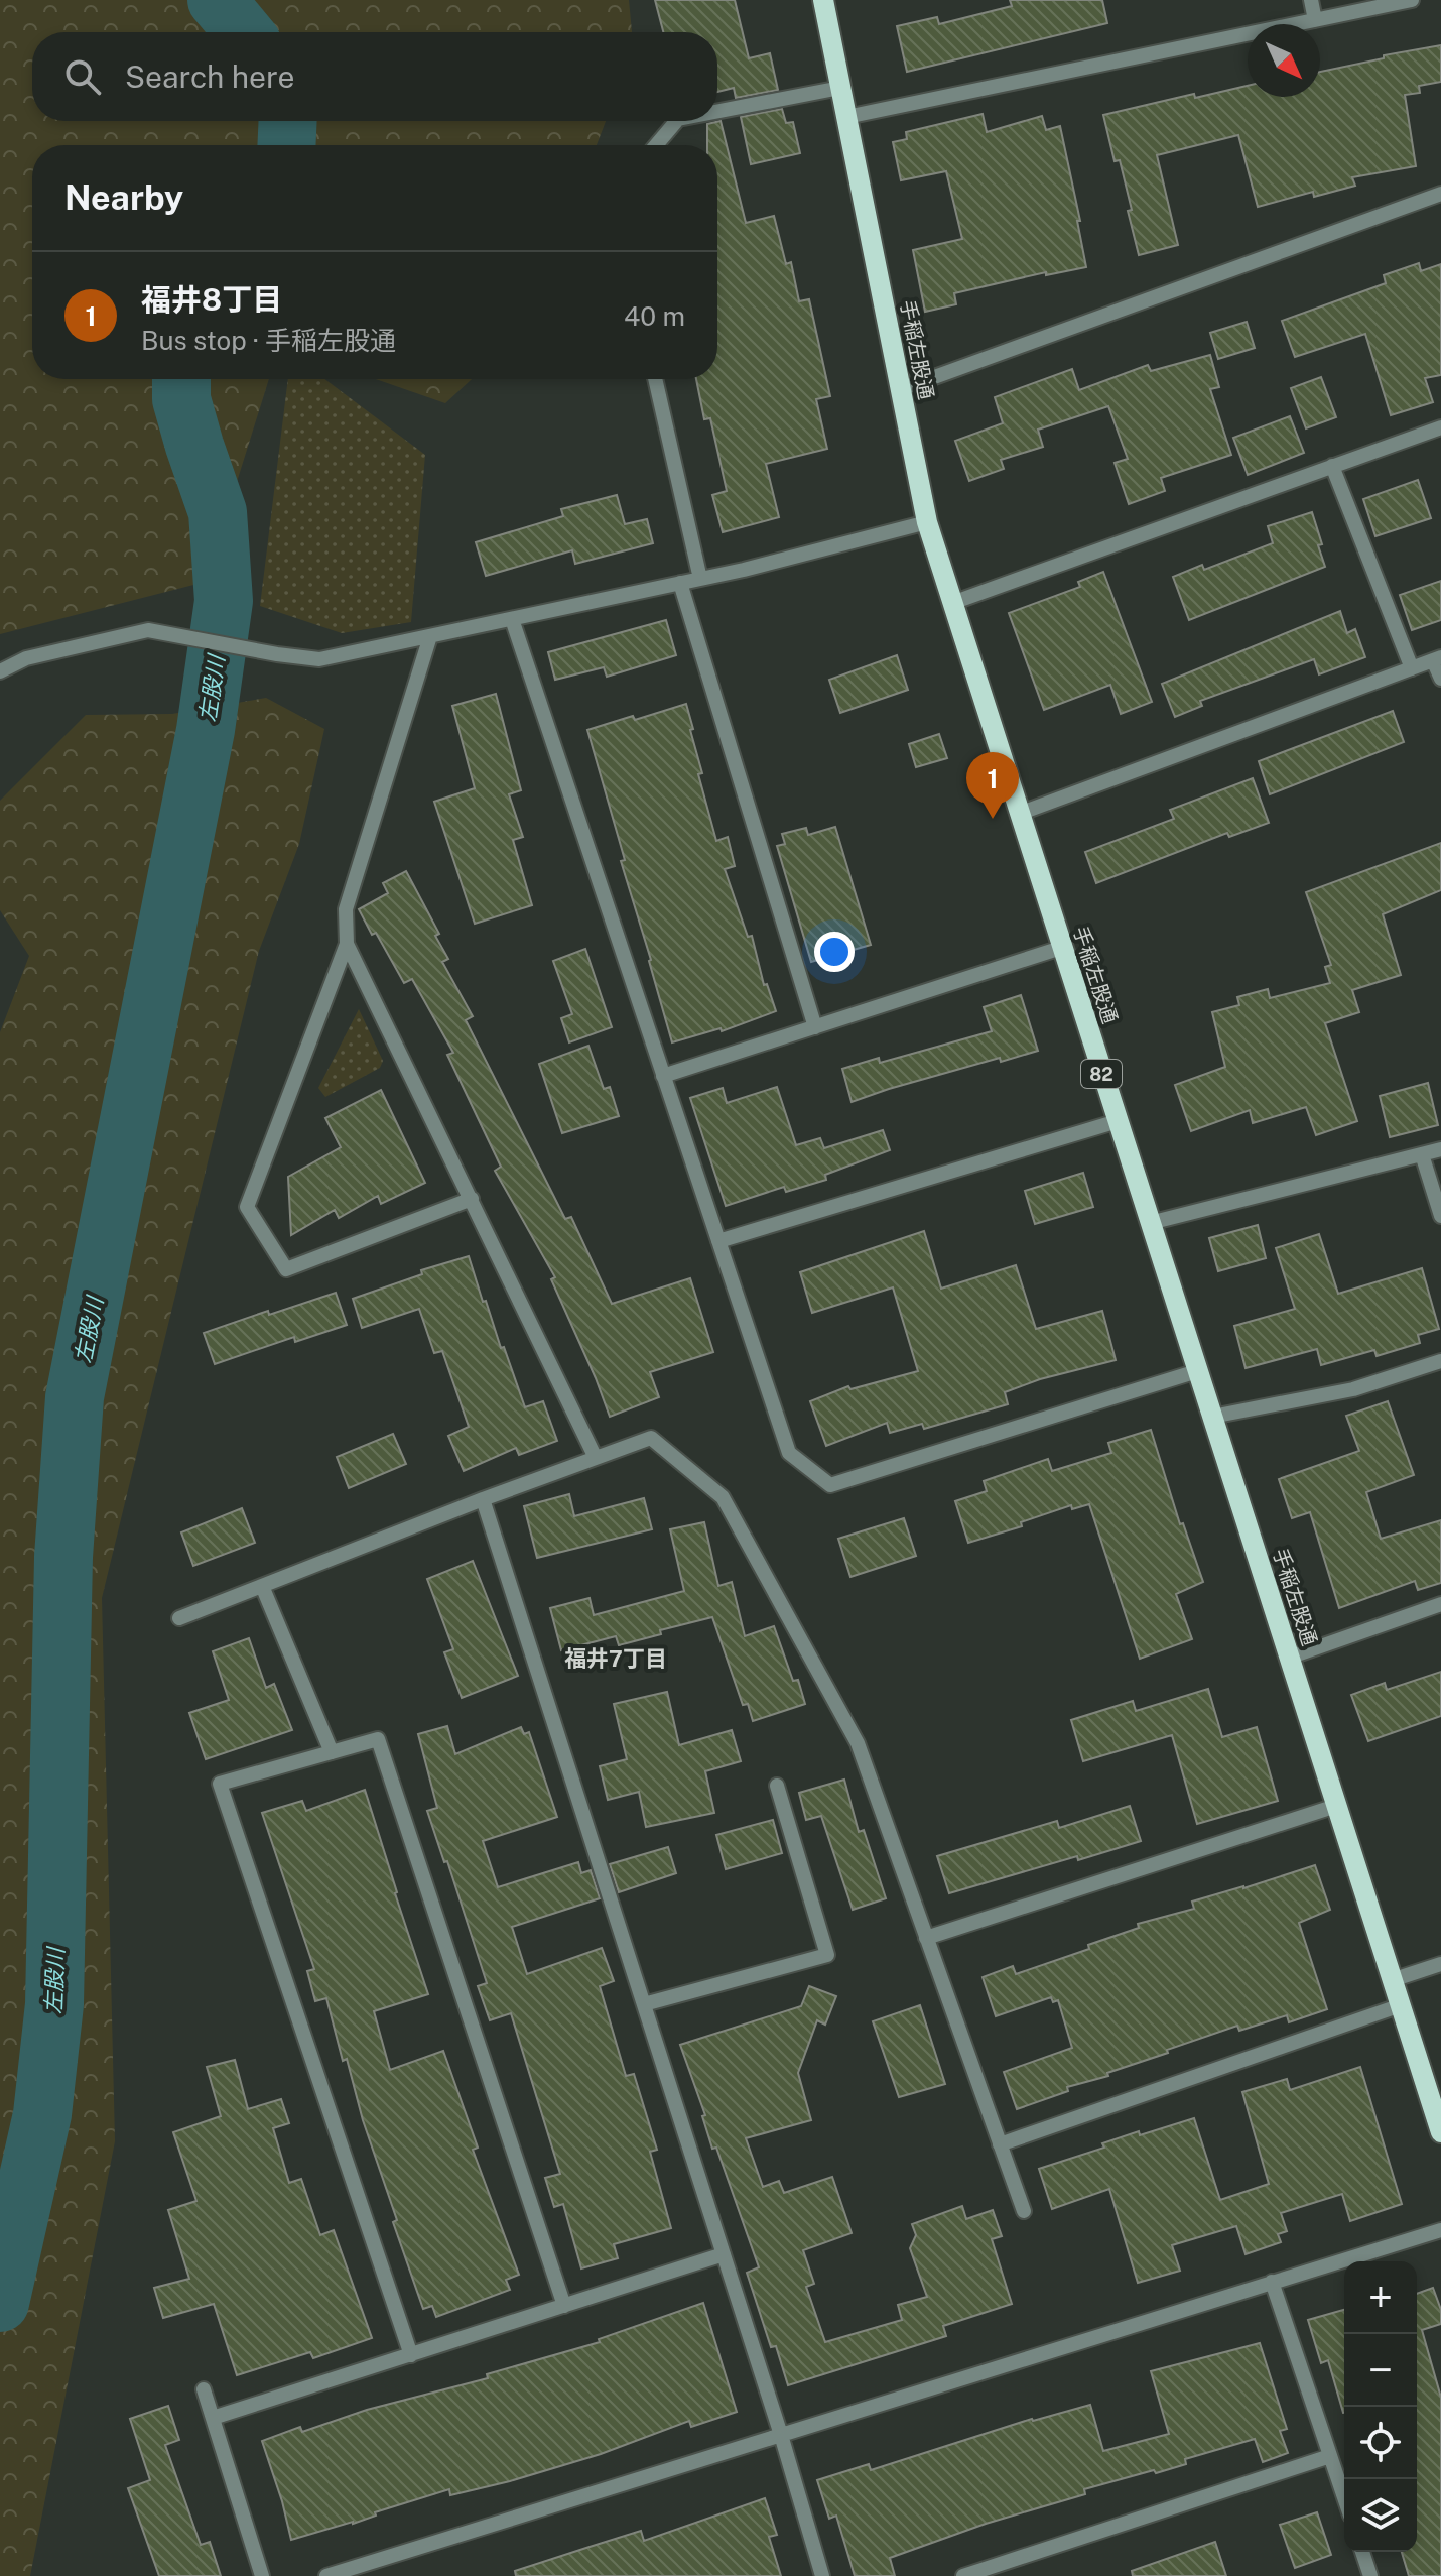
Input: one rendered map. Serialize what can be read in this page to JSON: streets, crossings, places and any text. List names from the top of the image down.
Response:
{
  "streets": {
    "main road": ["手稲左股通", "82"]
  },
  "districts": ["福井7丁目"],
  "water": ["左股川"],
  "north": "bottom right",
  "page": {
    "search": "Search here",
    "heading": "Nearby",
    "list": [
      {
        "mark": "1",
        "name": "福井8丁目",
        "note": "Bus stop · 手稲左股通",
        "value": "40 m"
      }
    ],
    "pins": "1",
    "map_buttons": ["+", "−"]
  }
}
